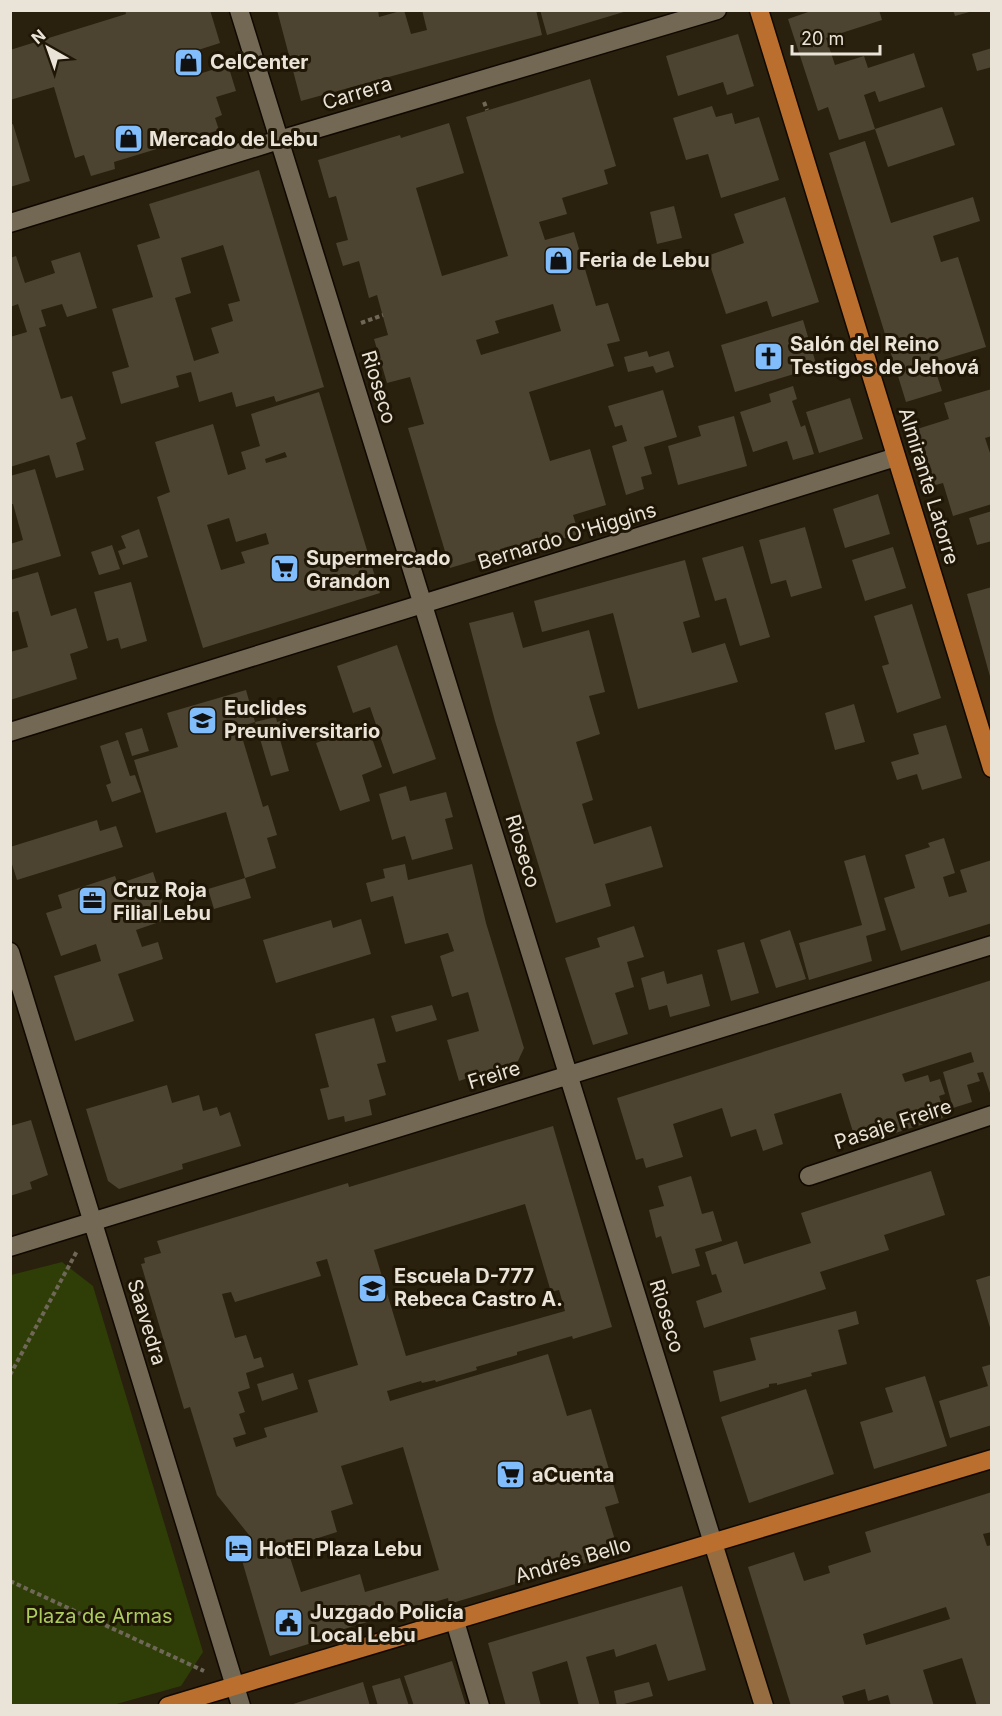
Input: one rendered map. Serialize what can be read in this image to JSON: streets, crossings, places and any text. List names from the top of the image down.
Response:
{
  "streets": {
    "main road": ["Rioseco", "Almirante Latorre", "Andrés Bello"],
    "street": [
      "Carrera",
      "Bernardo O'Higgins",
      "Freire",
      "Pasaje Freire",
      "Saavedra"
    ]
  },
  "crossings": [
    ["Carrera", "Rioseco"],
    ["Rioseco", "Bernardo O'Higgins"],
    ["Rioseco", "Freire"],
    ["Rioseco", "Andrés Bello"],
    ["Almirante Latorre", "Bernardo O'Higgins"],
    ["Freire", "Saavedra"],
    ["Saavedra", "Andrés Bello"]
  ],
  "parks": ["Plaza de Armas"],
  "places": {
    "shop": ["CelCenter", "Mercado de Lebu", "Feria de Lebu"],
    "church": ["Salón del Reino Testigos de Jehová"],
    "supermarket": ["Supermercado Grandon", "aCuenta"],
    "school or university": ["Euclides Preuniversitario", "Escuela D-777 Rebeca Castro A."],
    "office": ["Cruz Roja Filial Lebu"],
    "hotel": ["HotEl Plaza Lebu"],
    "public building": ["Juzgado Policía Local Lebu"]
  },
  "scale_bar": "20 m",
  "north": "top left"
}
